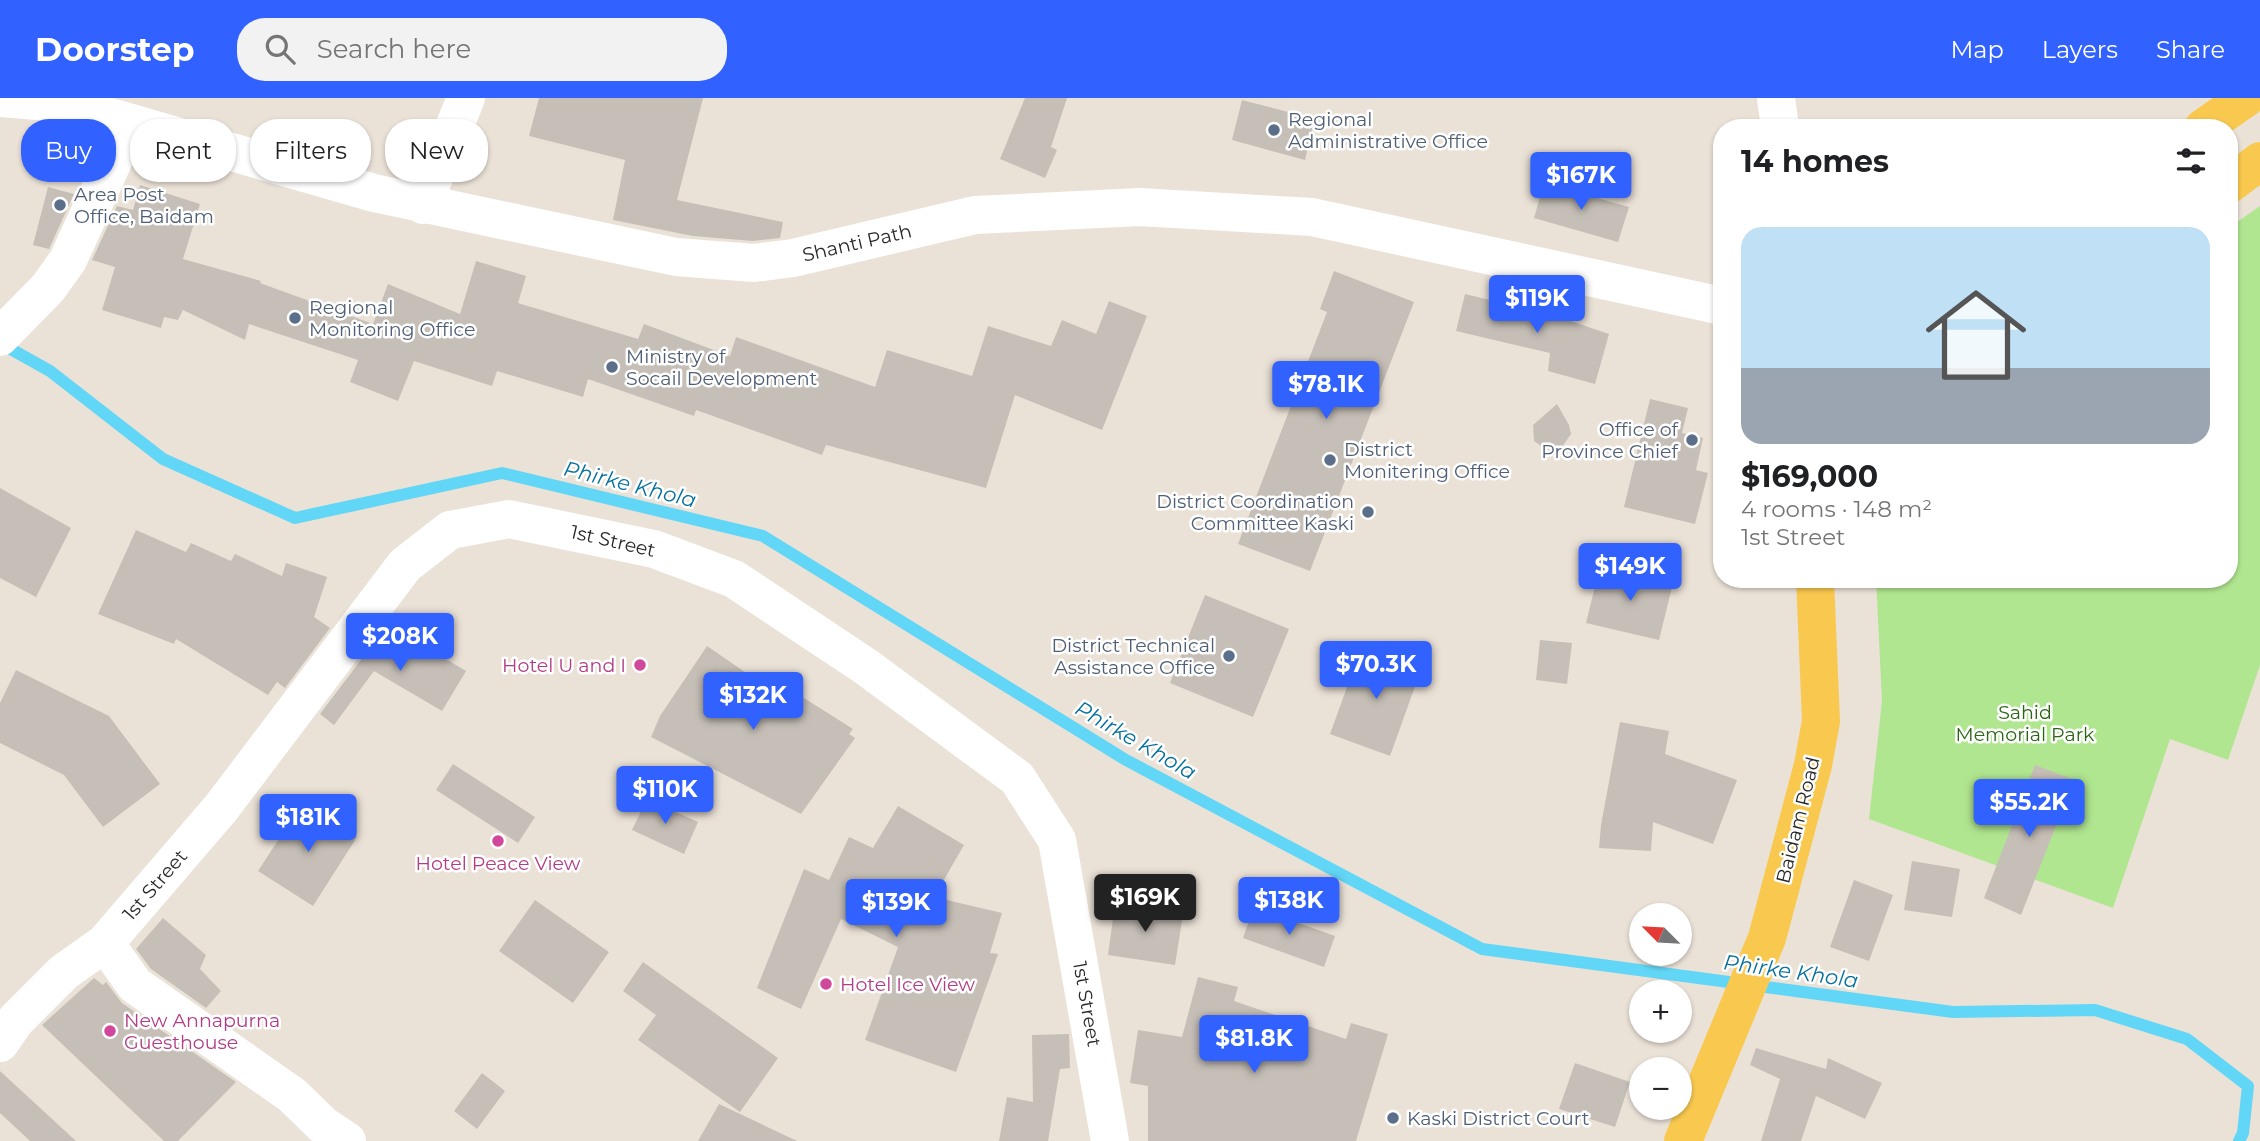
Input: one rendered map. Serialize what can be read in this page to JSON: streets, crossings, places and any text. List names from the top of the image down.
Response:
{
  "streets": {
    "main road": ["Baidam Road"],
    "street": ["Shanti Path", "1st Street"]
  },
  "water": ["Phirke Khola"],
  "parks": ["Sahid Memorial Park"],
  "places": [
    "Regional Administrative Office",
    "Area Post Office, Baidam",
    "Regional Monitoring Office",
    "Ministry of Socail Development",
    "Office of Province Chief",
    "District Monitering Office",
    "District Coordination Committee Kaski",
    "District Technical Assistance Office",
    "Hotel U and I",
    "Hotel Peace View",
    "Hotel Ice View",
    "New Annapurna Guesthouse",
    "Kaski District Court"
  ],
  "north": "top left",
  "page": {
    "header": "Doorstep",
    "search": "Search here",
    "nav": ["Map", "Layers", "Share"],
    "chip": [
      "Buy",
      "Rent",
      "Filters",
      "New"
    ],
    "heading": "14 homes",
    "price": [
      "$167K",
      "$119K",
      "$78.1K",
      "$149K",
      "$208K",
      "$70.3K",
      "$132K",
      "$110K",
      "$55.2K",
      "$181K",
      "$169K",
      "$138K",
      "$139K",
      "$81.8K"
    ],
    "list": [
      {
        "name": "$169,000",
        "note": "4 rooms · 148 m² · 1st Street"
      }
    ],
    "map_buttons": ["+", "−"]
  }
}
